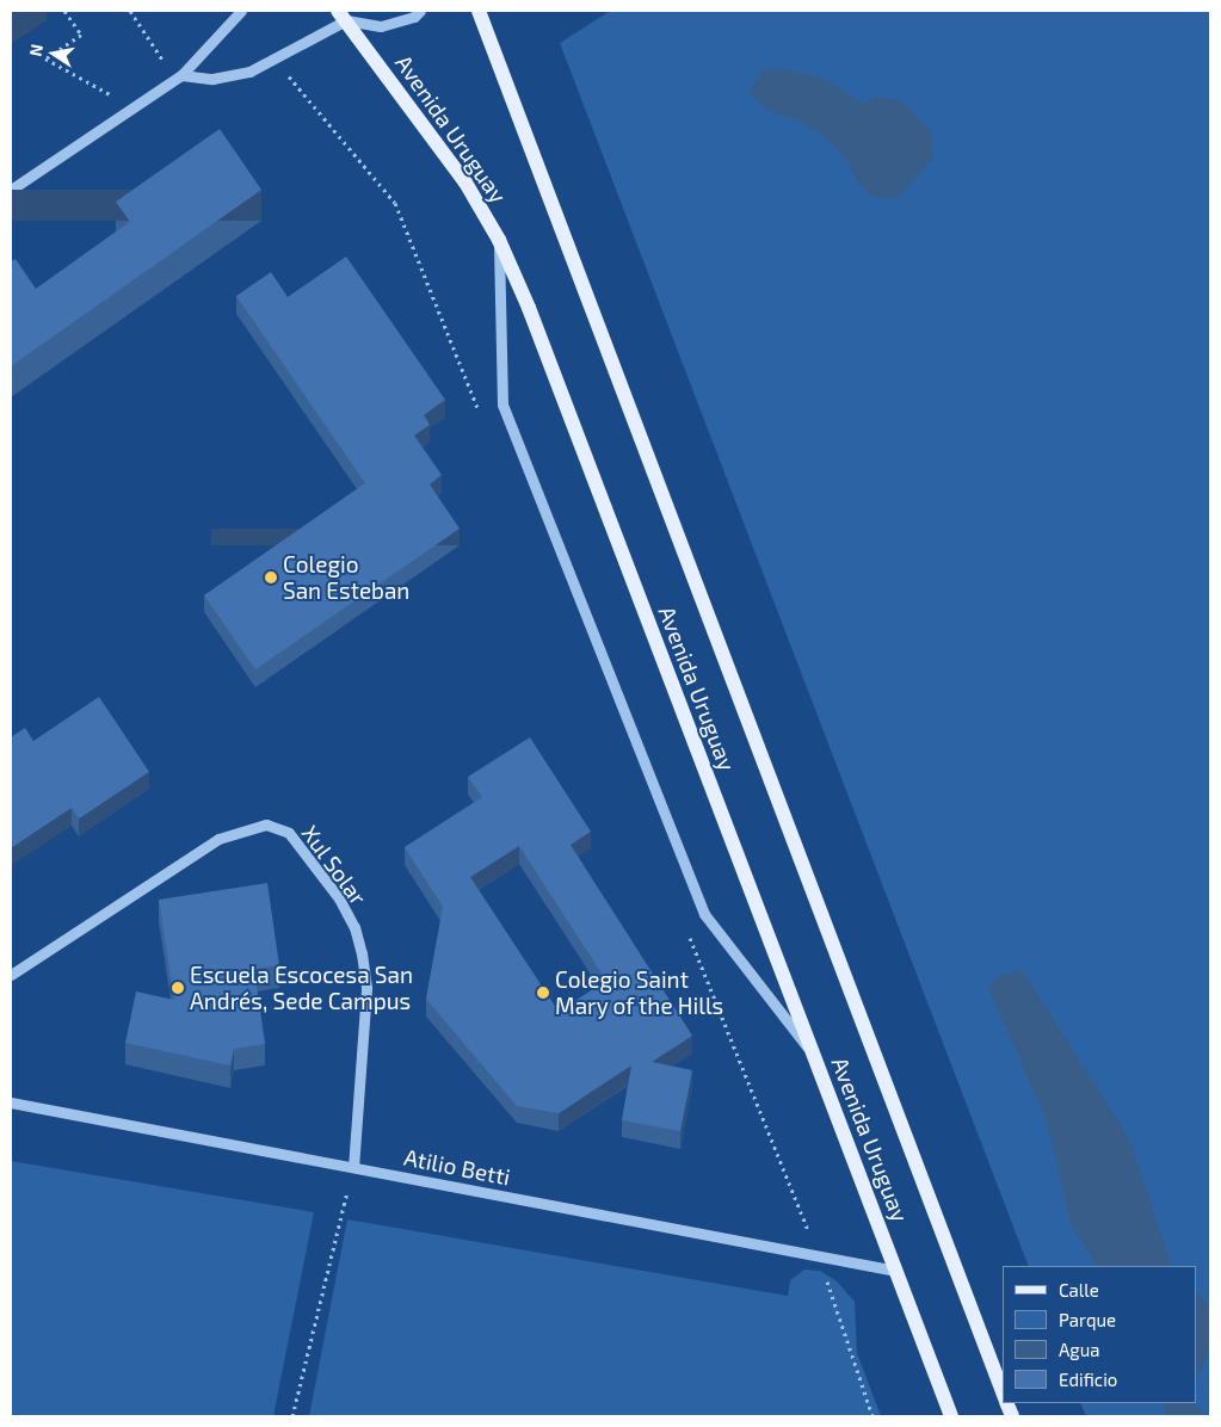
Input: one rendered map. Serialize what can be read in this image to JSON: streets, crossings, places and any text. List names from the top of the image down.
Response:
{
  "streets": {
    "main road": ["Avenida Uruguay"],
    "street": ["Xul Solar", "Atilio Betti"]
  },
  "crossings": [
    ["Avenida Uruguay", "Atilio Betti"],
    ["Xul Solar", "Atilio Betti"]
  ],
  "places": ["Colegio San Esteban", "Escuela Escocesa San Andrés, Sede Campus", "Colegio Saint Mary of the Hills"],
  "legend": [
    "Calle",
    "Parque",
    "Agua",
    "Edificio"
  ],
  "north": "left"
}
